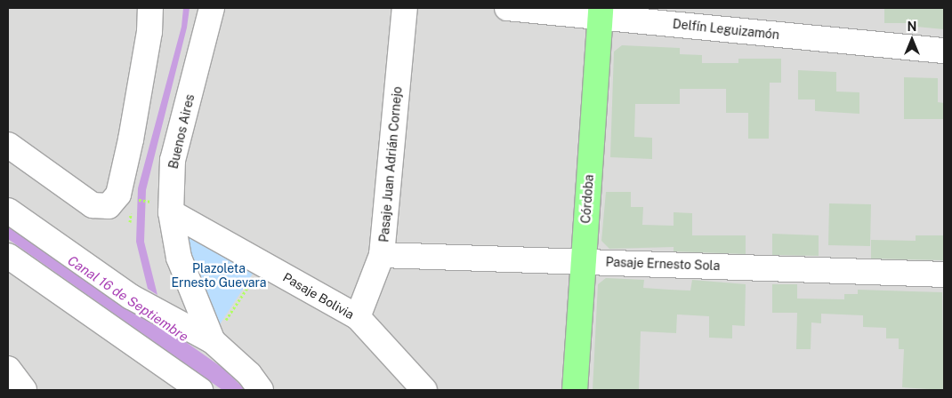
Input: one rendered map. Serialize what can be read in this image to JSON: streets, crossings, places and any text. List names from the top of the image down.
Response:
{
  "streets": {
    "main road": ["Córdoba"],
    "street": [
      "Delfín Leguizamón",
      "Buenos Aires",
      "Pasaje Juan Adrián Cornejo",
      "Pasaje Ernesto Sola",
      "Pasaje Bolivia"
    ]
  },
  "crossings": [
    ["Delfín Leguizamón", "Córdoba"],
    ["Buenos Aires", "Pasaje Bolivia"],
    ["Pasaje Juan Adrián Cornejo", "Pasaje Ernesto Sola"],
    ["Pasaje Juan Adrián Cornejo", "Pasaje Bolivia"],
    ["Córdoba", "Pasaje Ernesto Sola"]
  ],
  "water": ["Canal 16 de Septiembre"],
  "parks": ["Plazoleta Ernesto Guevara"],
  "north": "top"
}
